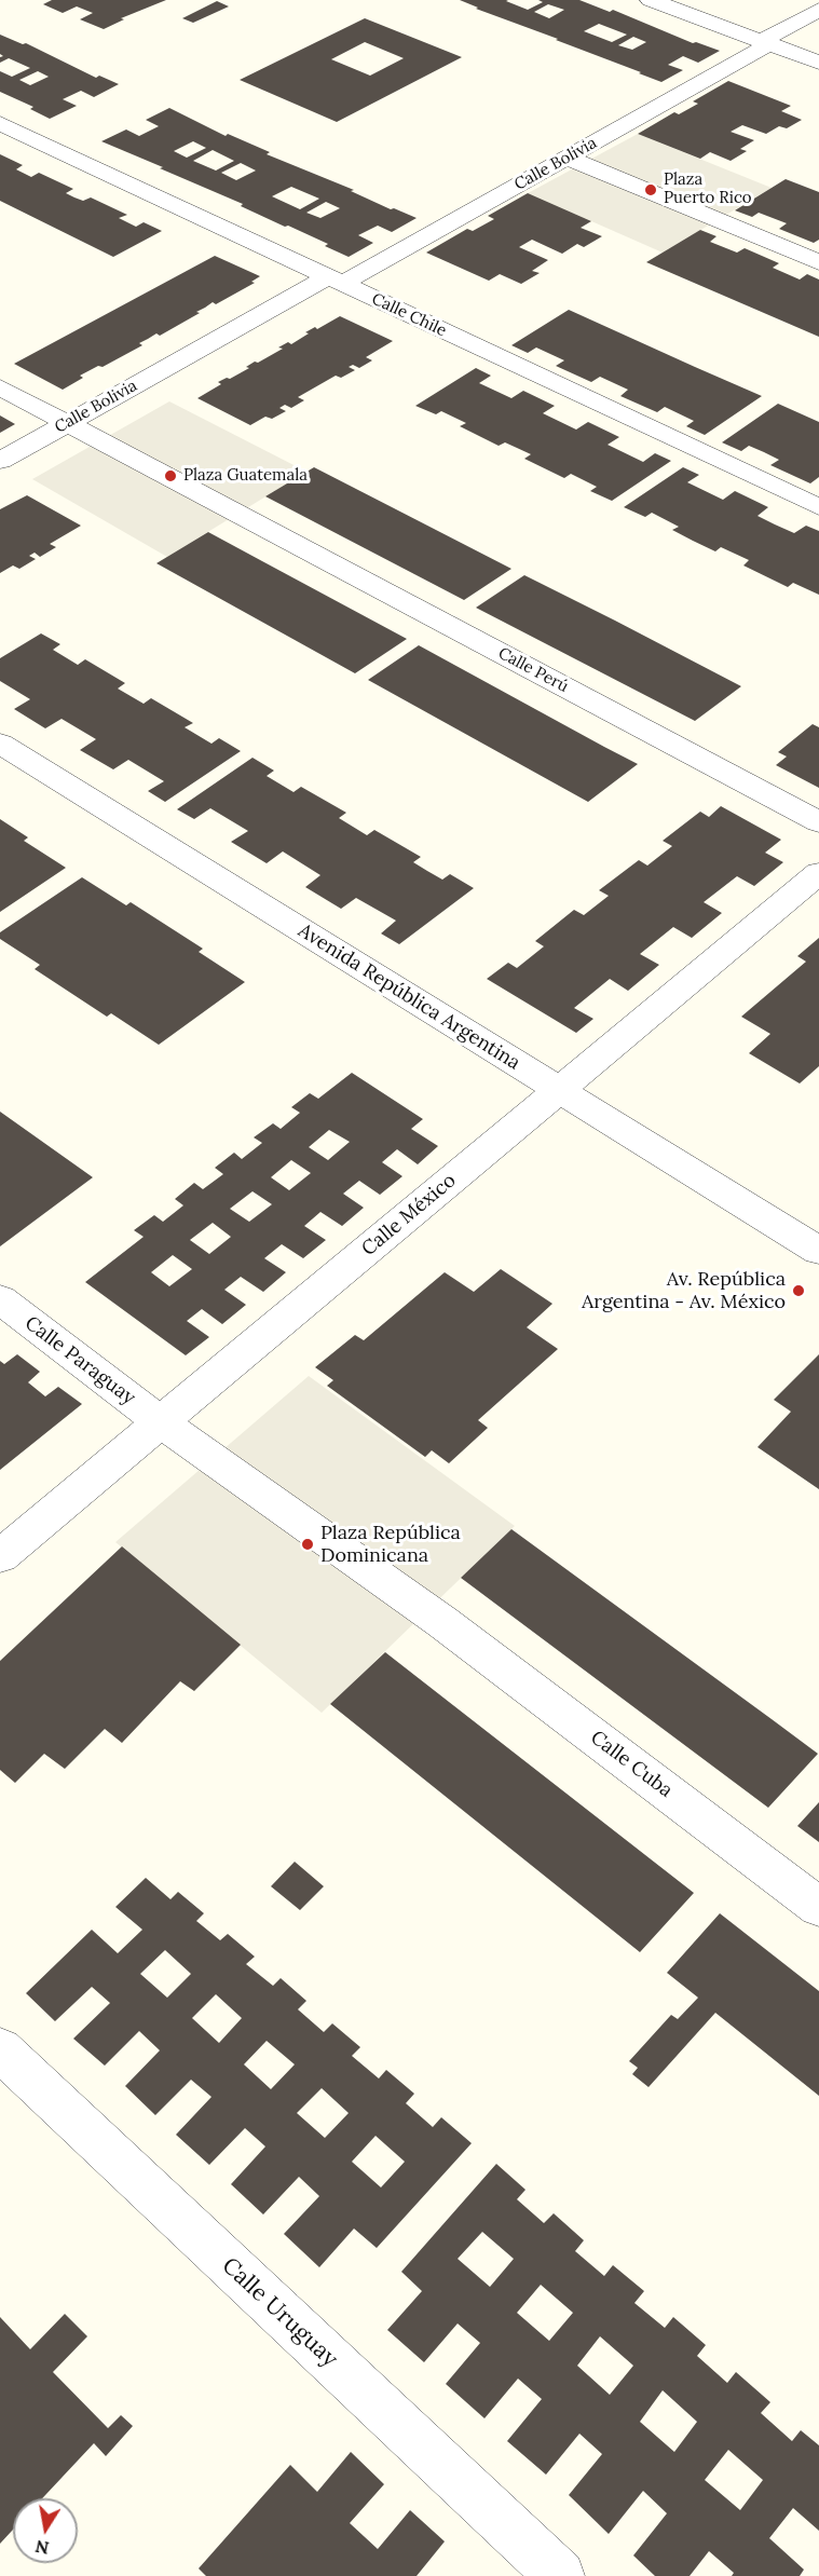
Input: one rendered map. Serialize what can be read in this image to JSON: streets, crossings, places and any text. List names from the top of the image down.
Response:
{
  "streets": {
    "street": [
      "Calle Bolivia",
      "Calle Chile",
      "Calle Perú",
      "Avenida República Argentina",
      "Calle México",
      "Calle Paraguay",
      "Calle Cuba",
      "Calle Uruguay"
    ]
  },
  "crossings": [
    ["Calle Bolivia", "Calle Chile"],
    ["Calle Bolivia", "Calle Perú"],
    ["Avenida República Argentina", "Calle México"],
    ["Calle México", "Calle Paraguay"],
    ["Calle México", "Calle Cuba"],
    ["Calle Paraguay", "Calle Cuba"]
  ],
  "places": [
    "Plaza Puerto Rico",
    "Plaza Guatemala",
    "Av. República Argentina - Av. México",
    "Plaza República Dominicana"
  ],
  "north": "bottom"
}
